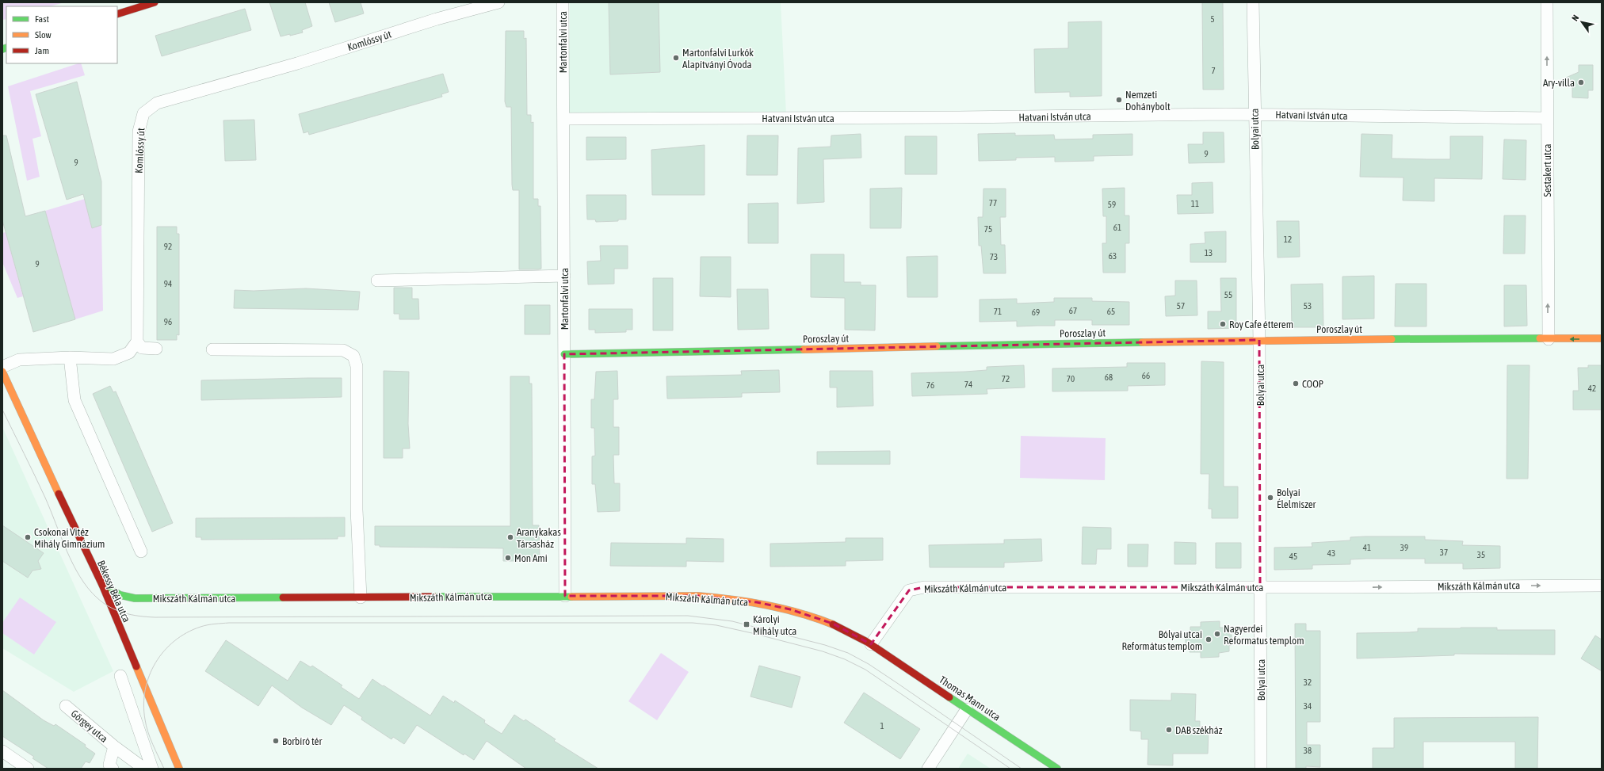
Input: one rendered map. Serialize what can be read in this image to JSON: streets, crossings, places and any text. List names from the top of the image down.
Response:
{
  "streets": {
    "street": [
      "Komlóssy út",
      "Martonfalvi utca",
      "Hatvani István utca",
      "Bolyai utca",
      "Sestakert utca",
      "Poroszlay út",
      "Mikszáth Kálmán utca",
      "Békessy Béla utca",
      "Thomas Mann utca",
      "Görgey utca"
    ]
  },
  "crossings": [
    ["Martonfalvi utca", "Hatvani István utca"],
    ["Martonfalvi utca", "Poroszlay út"],
    ["Martonfalvi utca", "Mikszáth Kálmán utca"],
    ["Hatvani István utca", "Bolyai utca"],
    ["Hatvani István utca", "Sestakert utca"],
    ["Bolyai utca", "Poroszlay út"],
    ["Bolyai utca", "Mikszáth Kálmán utca"],
    ["Sestakert utca", "Poroszlay út"],
    ["Mikszáth Kálmán utca", "Békessy Béla utca"],
    ["Mikszáth Kálmán utca", "Thomas Mann utca"]
  ],
  "one_way": ["Sestakert utca"],
  "places": {
    "other": [
      "Martonfalvi Lurkók Alapítványi Óvoda",
      "Ary-villa",
      "Nemzeti Dohánybolt",
      "Roy Cafe étterem",
      "COOP",
      "Bolyai Élelmiszer",
      "Csokonai Vitéz Mihály Gimnázium",
      "Aranykakas Társasház",
      "Mon Ami",
      "Nagyerdei Reformatus templom",
      "Bólyai utcai Református templom",
      "DAB székház",
      "Borbíró tér"
    ],
    "transit": ["Károlyi Mihály utca"]
  },
  "house_numbers": [
    "5",
    "7",
    "9",
    "9",
    "77",
    "11",
    "59",
    "61",
    "75",
    "12",
    "92",
    "13",
    "63",
    "73",
    "9",
    "94",
    "55",
    "57",
    "53",
    "67",
    "71",
    "65",
    "69",
    "96",
    "66",
    "68",
    "72",
    "70",
    "74",
    "76",
    "42",
    "41",
    "39",
    "37",
    "43",
    "35",
    "45",
    "32",
    "34",
    "1",
    "38"
  ],
  "legend": ["Fast", "Slow", "Jam"],
  "north": "top left"
}
